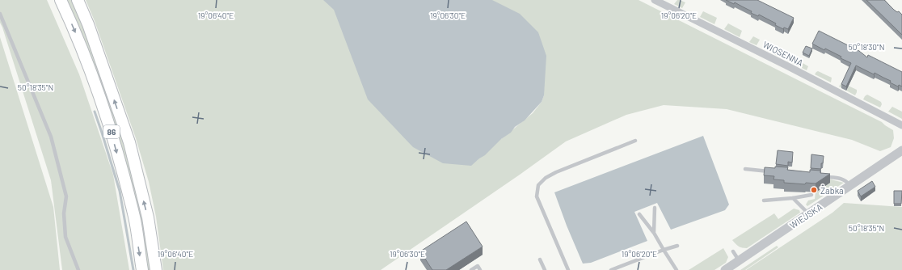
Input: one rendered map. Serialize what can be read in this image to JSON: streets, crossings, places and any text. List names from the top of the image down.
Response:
{
  "streets": {
    "main road": ["86"],
    "street": ["WIOSENNA", "WIEJSKA"]
  },
  "places": ["Żabka"],
  "coordinates": [
    "19°06'40\"E",
    "19°06'30\"E",
    "19°06'20\"E",
    "50°18'30\"N",
    "50°18'35\"N"
  ]
}
